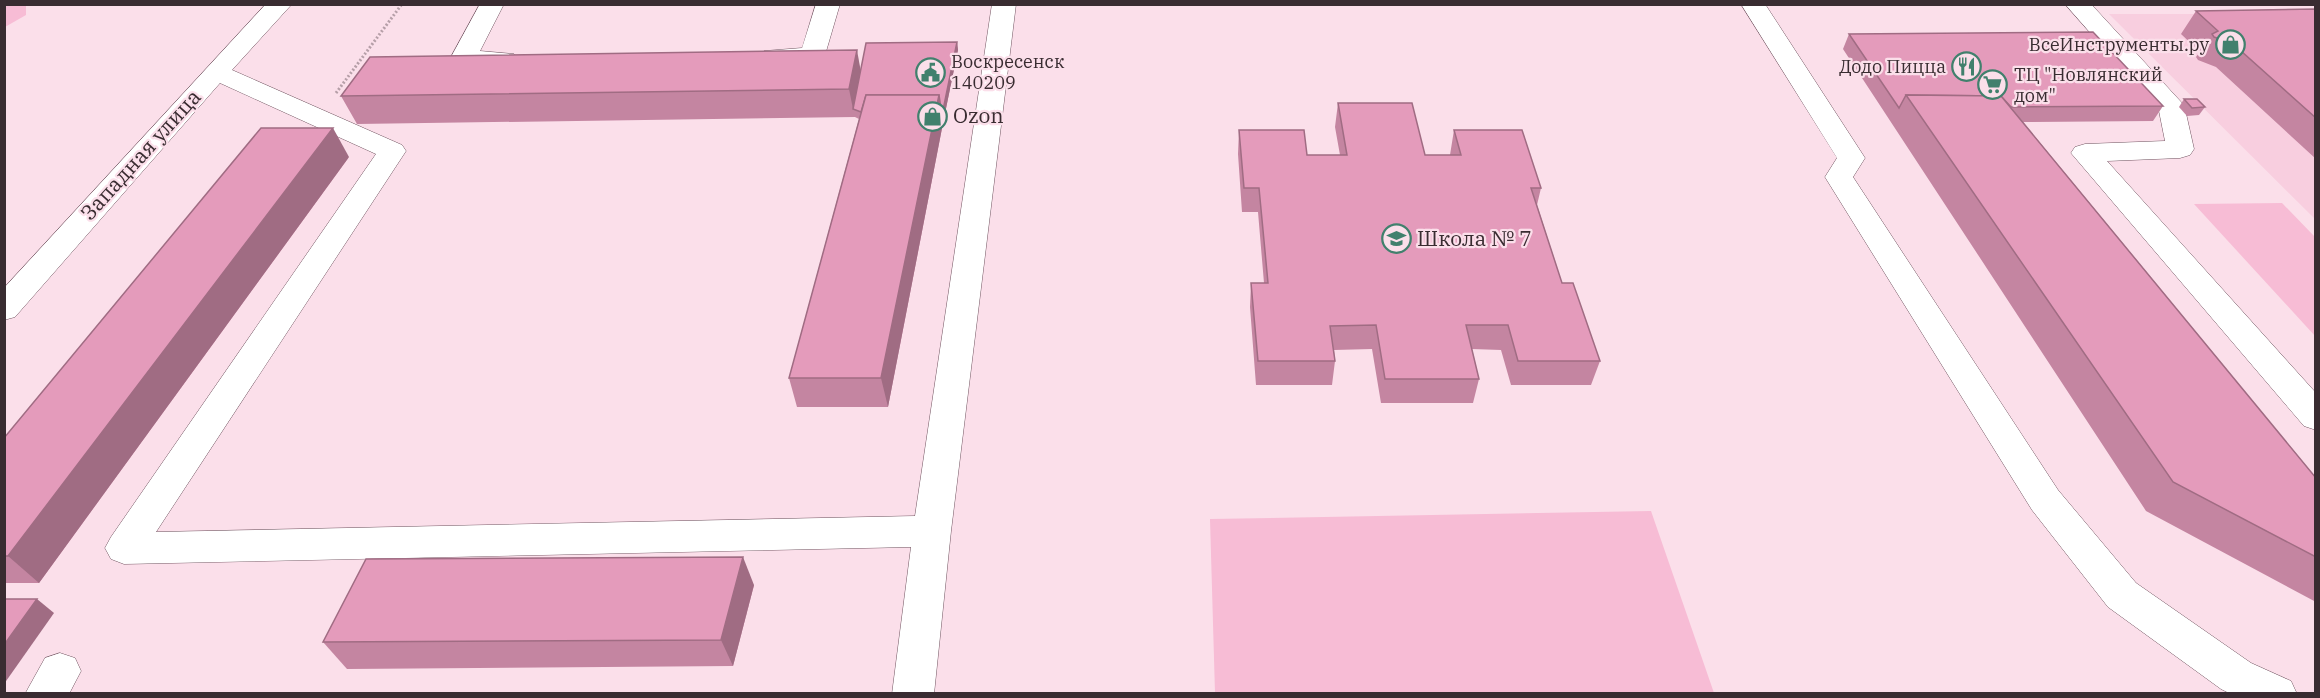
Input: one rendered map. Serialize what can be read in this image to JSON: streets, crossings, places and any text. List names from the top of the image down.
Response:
{
  "streets": {
    "street": ["Западная улица"]
  },
  "places": {
    "shop": ["ВсеИнструменты.ру", "Ozon"],
    "restaurant": ["Додо Пицца"],
    "public building": ["Воскресенск 140209"],
    "supermarket": ["ТЦ \"Новлянский дом\""],
    "school or university": ["Школа № 7"]
  }
}
